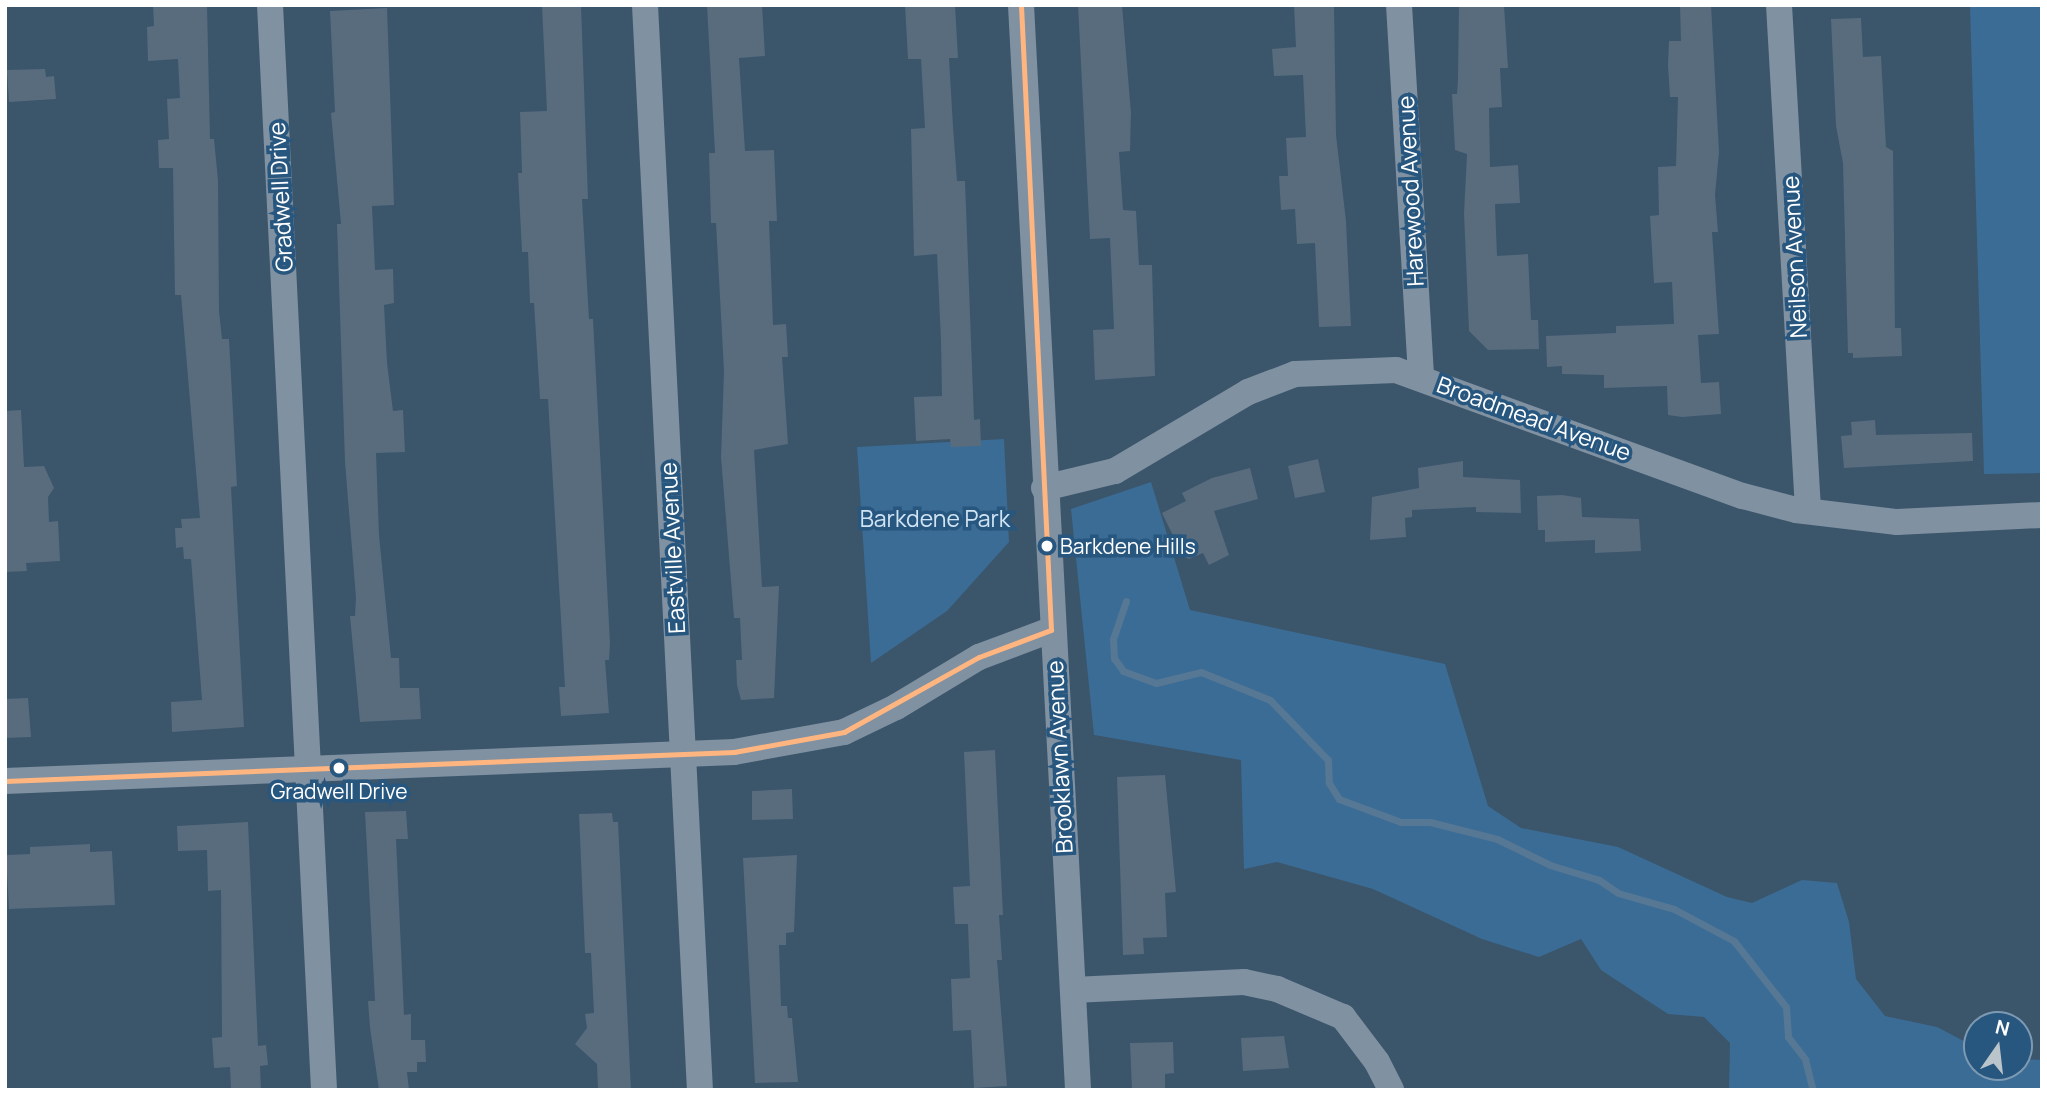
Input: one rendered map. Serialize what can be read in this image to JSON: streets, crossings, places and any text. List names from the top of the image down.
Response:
{
  "streets": {
    "street": [
      "Harewood Avenue",
      "Gradwell Drive",
      "Neilson Avenue",
      "Broadmead Avenue",
      "Eastville Avenue",
      "Brooklawn Avenue"
    ]
  },
  "crossings": [
    ["Harewood Avenue", "Broadmead Avenue"],
    ["Neilson Avenue", "Broadmead Avenue"],
    ["Broadmead Avenue", "Brooklawn Avenue"]
  ],
  "parks": ["Barkdene Park"],
  "places": ["Barkdene Hills", "Gradwell Drive"],
  "north": "top"
}
